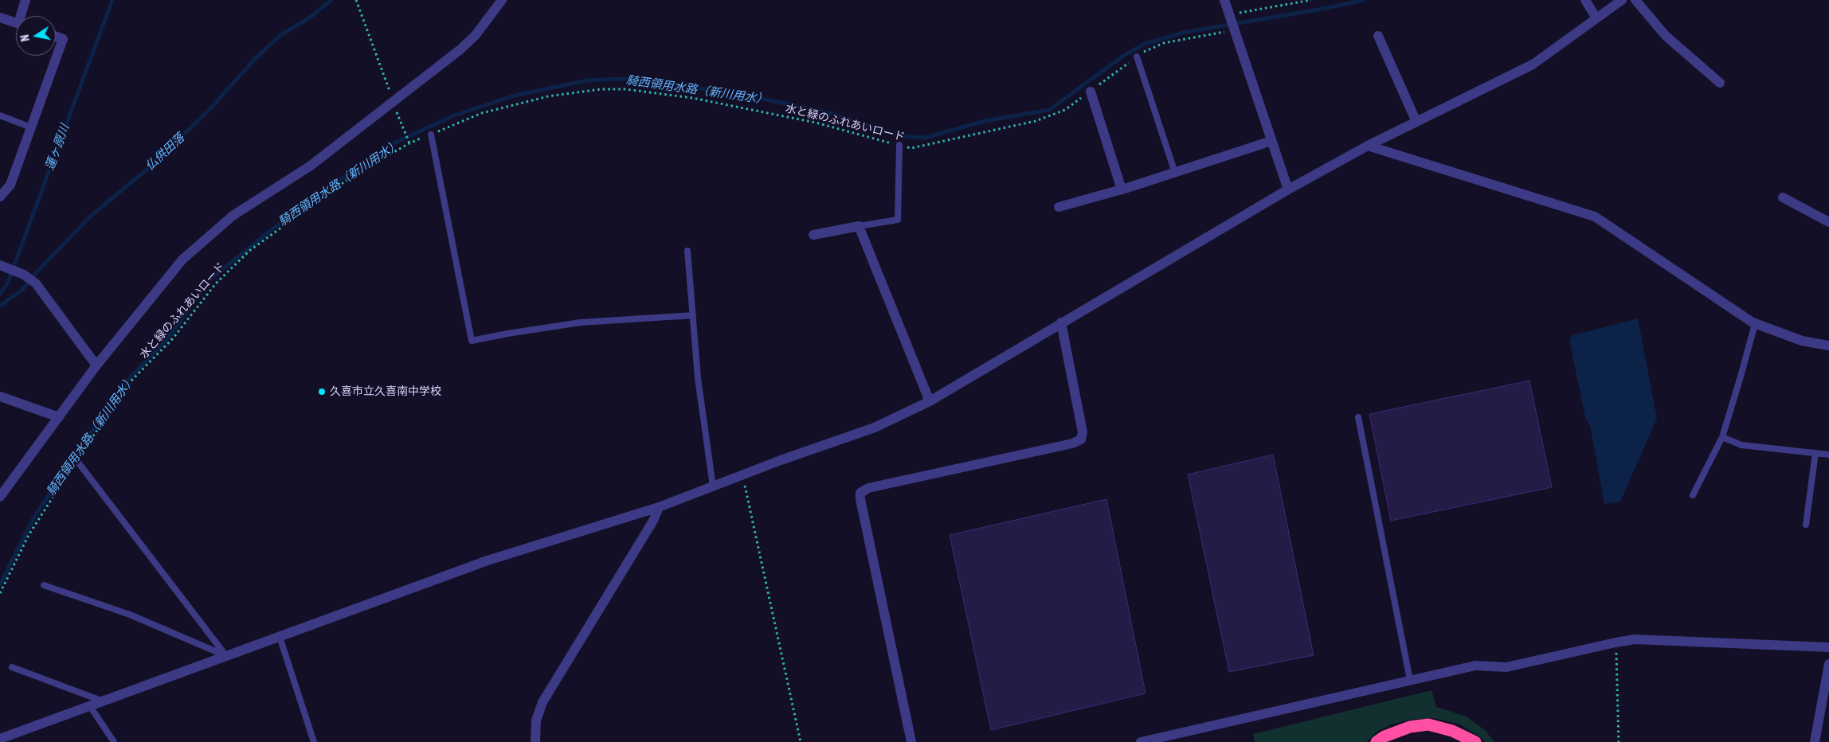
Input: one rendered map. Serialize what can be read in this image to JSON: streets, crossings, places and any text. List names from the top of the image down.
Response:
{
  "streets": {
    "path": ["水と緑のふれあいロード"]
  },
  "water": ["騎西領用水路（新川用水）", "蓮ヶ原川", "仏供田落"],
  "places": ["久喜市立久喜南中学校"],
  "north": "left"
}
